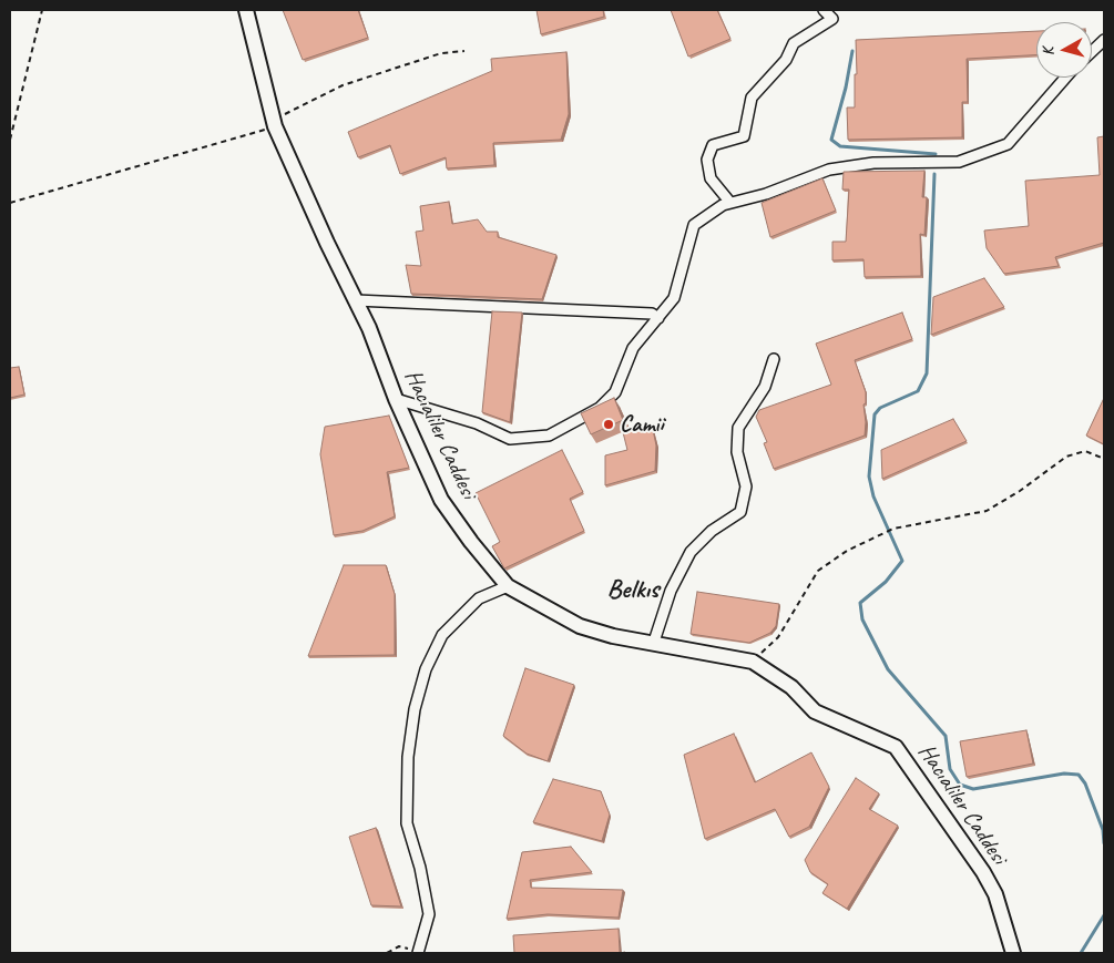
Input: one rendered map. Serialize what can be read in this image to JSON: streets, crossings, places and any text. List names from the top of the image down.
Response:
{
  "streets": {
    "street": ["Hacıaliler Caddesi"]
  },
  "districts": ["Belkıs"],
  "places": ["Camii"],
  "north": "left"
}
